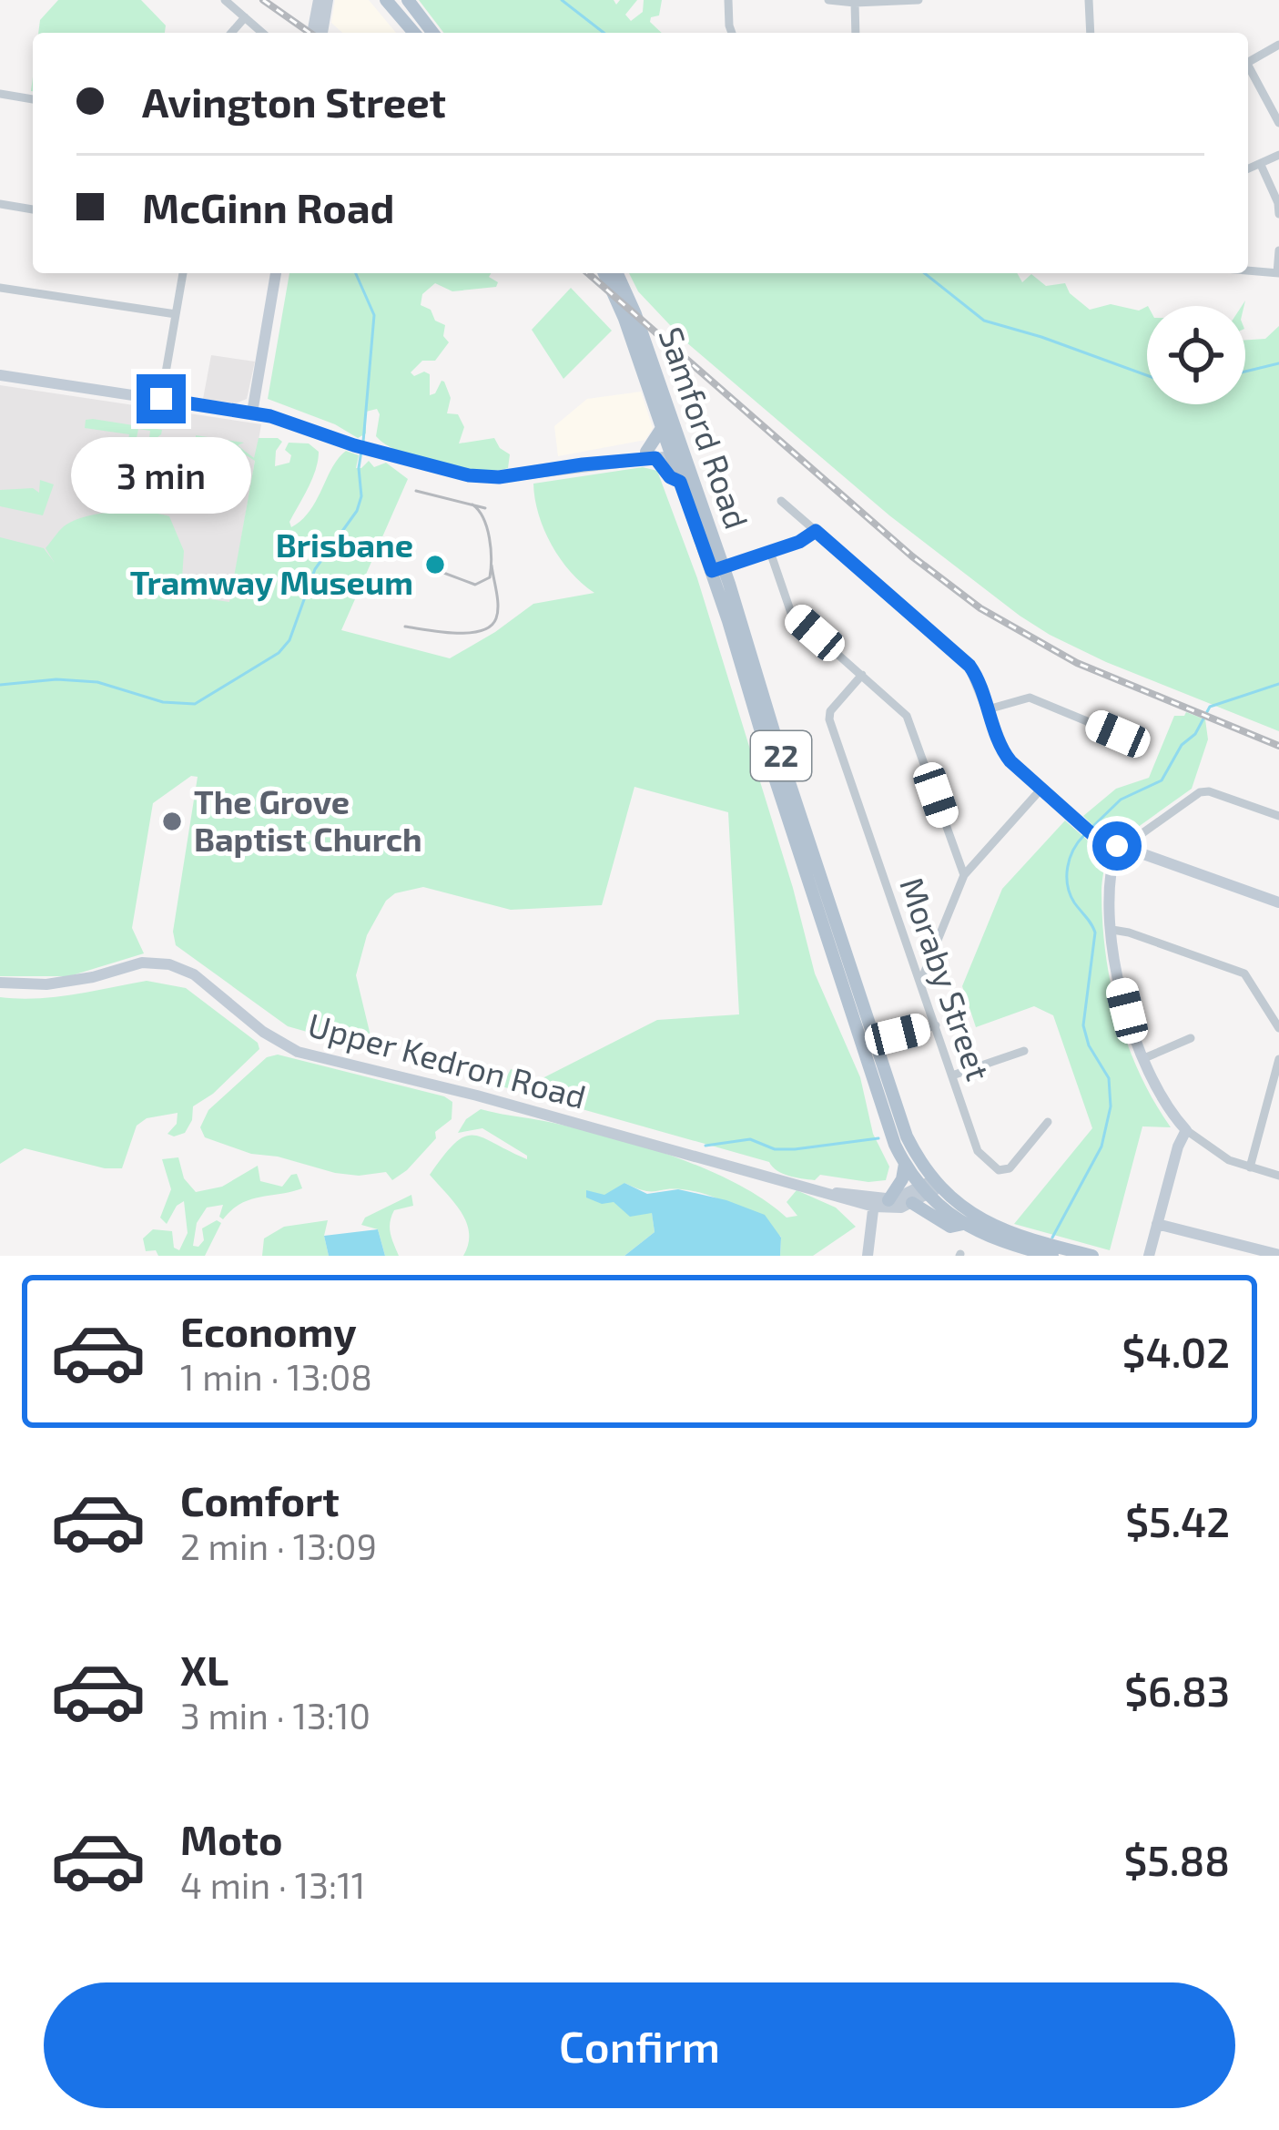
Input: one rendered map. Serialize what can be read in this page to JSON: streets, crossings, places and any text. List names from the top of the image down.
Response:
{
  "streets": {
    "main road": ["Samford Road", "22"],
    "street": ["Moraby Street", "Upper Kedron Road"]
  },
  "crossings": [
    ["Samford Road", "Upper Kedron Road"]
  ],
  "places": ["Brisbane Tramway Museum", "The Grove Baptist Church"],
  "page": {
    "banner": ["Avington Street", "McGinn Road"],
    "bubble": "3 min",
    "list": [
      {
        "name": "Economy",
        "note": "1 min · 13:08",
        "value": "$4.02"
      },
      {
        "name": "Comfort",
        "note": "2 min · 13:09",
        "value": "$5.42"
      },
      {
        "name": "XL",
        "note": "3 min · 13:10",
        "value": "$6.83"
      },
      {
        "name": "Moto",
        "note": "4 min · 13:11",
        "value": "$5.88"
      }
    ],
    "buttons": "Confirm"
  }
}
